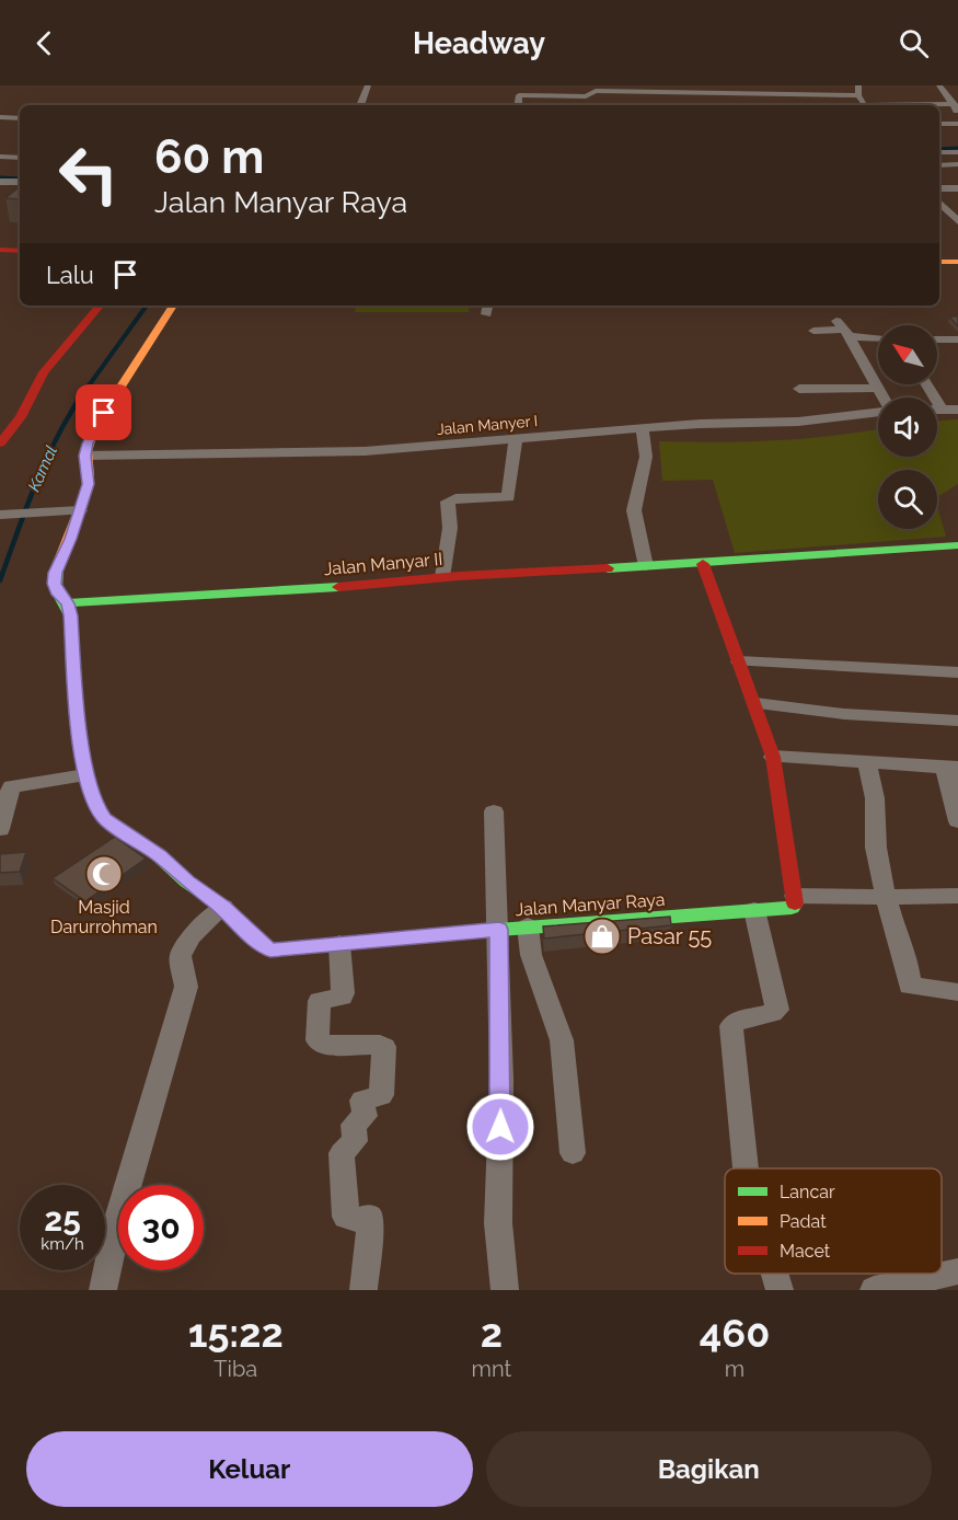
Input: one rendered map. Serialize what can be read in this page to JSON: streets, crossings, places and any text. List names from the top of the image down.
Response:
{
  "streets": {
    "street": ["Jalan Manyer I", "Jalan Manyar II", "Jalan Manyar Raya"]
  },
  "crossings": [
    ["Jalan Manyer I", "Jalan Manyar Raya"],
    ["Jalan Manyar II", "Jalan Manyar Raya"]
  ],
  "water": ["Kamal"],
  "places": {
    "mosque": ["Masjid Darurrohman"],
    "shop": ["Pasar 55"]
  },
  "legend": ["Lancar", "Padat", "Macet"],
  "north": "top left",
  "page": {
    "header": "Headway",
    "turn": ["60 m", "Jalan Manyar Raya"],
    "then": "Lalu",
    "speed": "25 km/h",
    "limit": "30",
    "eta": [
      "15:22",
      "Tiba",
      "2",
      "mnt",
      "460",
      "m"
    ],
    "buttons": ["Keluar", "Bagikan"]
  }
}
